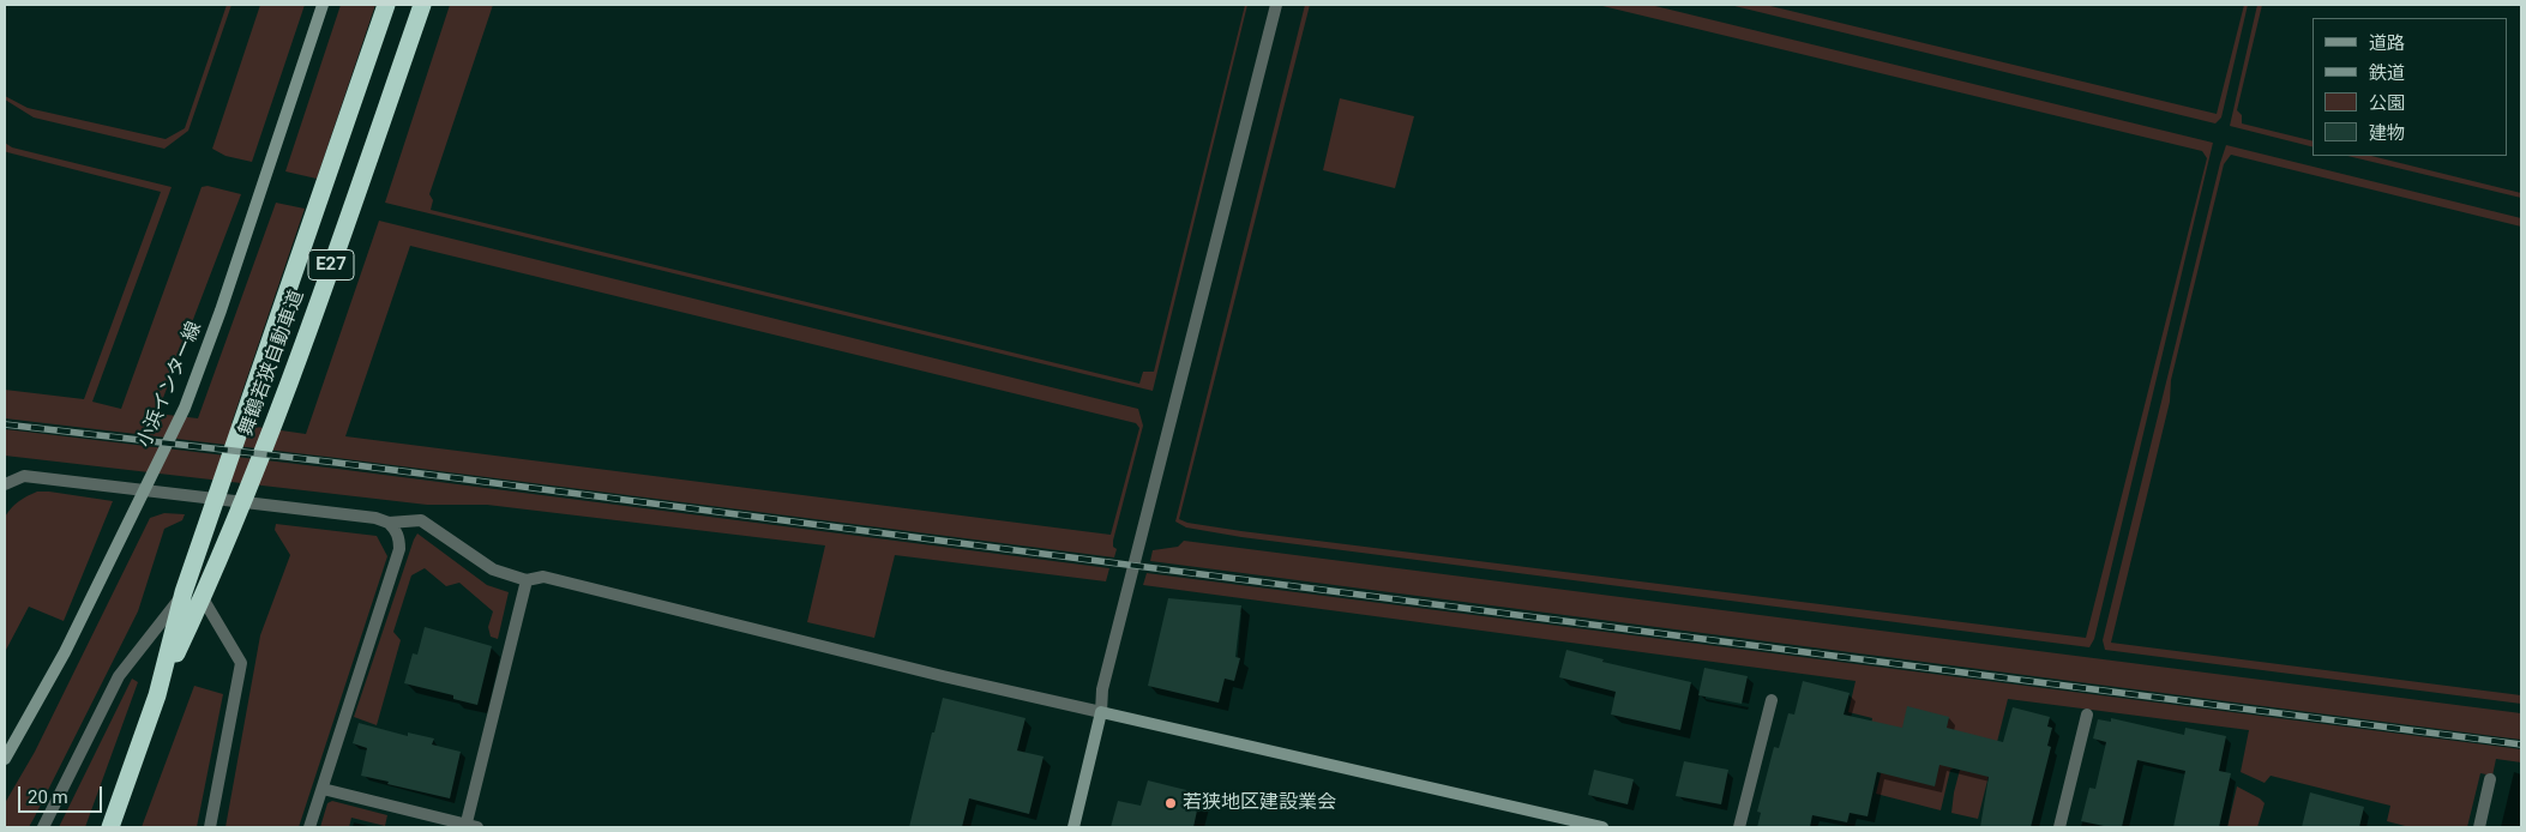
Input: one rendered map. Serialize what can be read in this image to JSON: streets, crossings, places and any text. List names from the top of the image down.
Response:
{
  "streets": {
    "highway": ["E27", "舞鶴若狭自動車道"],
    "main road": ["小浜インター線"]
  },
  "places": ["若狭地区建設業会"],
  "legend": [
    "道路",
    "鉄道",
    "公園",
    "建物"
  ],
  "scale_bar": "20 m"
}
